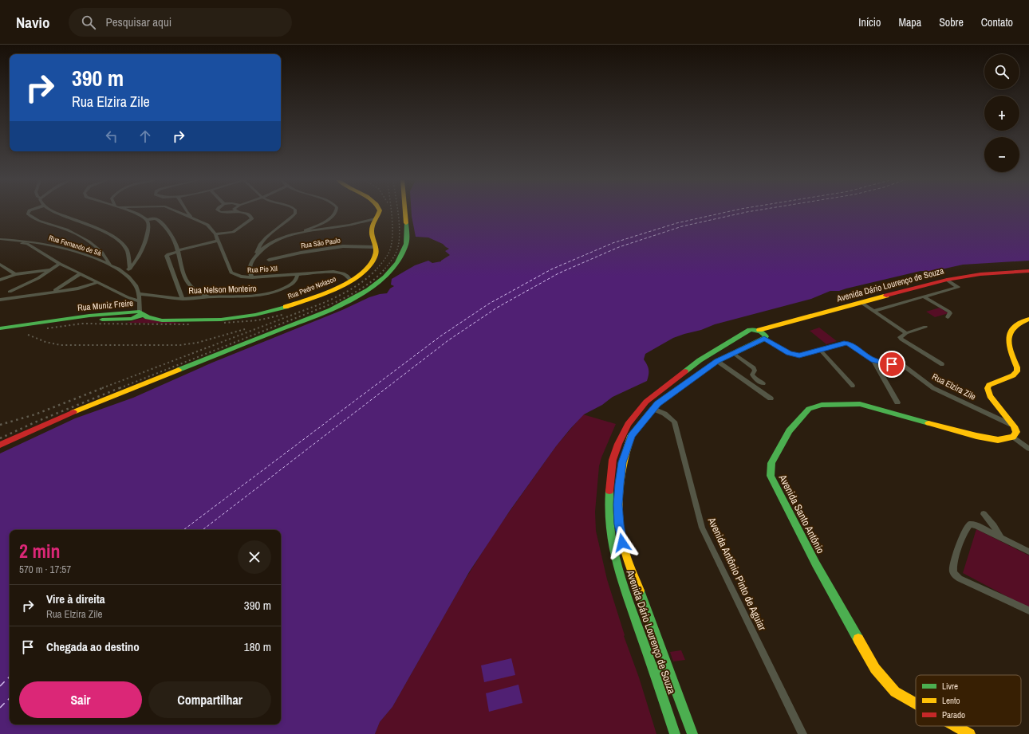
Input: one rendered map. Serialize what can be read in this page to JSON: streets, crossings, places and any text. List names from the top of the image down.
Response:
{
  "streets": {
    "street": [
      "Rua São Paulo",
      "Rua Fernando de Sá",
      "Rua Pio XII",
      "Avenida Dário Lourenço de Souza",
      "Rua Pedro Nolasco",
      "Rua Nelson Monteiro",
      "Rua Muniz Freire",
      "Rua Elzira Zile",
      "Avenida Santo Antônio",
      "Avenida Antônio Pinto de Aguiar"
    ]
  },
  "crossings": [
    ["Rua São Paulo", "Rua Pedro Nolasco"],
    ["Rua Fernando de Sá", "Rua Pedro Nolasco"],
    ["Rua Fernando de Sá", "Rua Nelson Monteiro"],
    ["Rua Fernando de Sá", "Rua Muniz Freire"],
    ["Rua Pio XII", "Rua Pedro Nolasco"],
    ["Rua Pio XII", "Rua Nelson Monteiro"],
    ["Avenida Dário Lourenço de Souza", "Rua Elzira Zile"],
    ["Avenida Dário Lourenço de Souza", "Avenida Antônio Pinto de Aguiar"],
    ["Rua Pedro Nolasco", "Rua Muniz Freire"]
  ],
  "legend": ["Livre", "Lento", "Parado"],
  "page": {
    "header": "Navio",
    "search": "Pesquisar aqui",
    "nav": [
      "Início",
      "Mapa",
      "Sobre",
      "Contato"
    ],
    "map_buttons": ["+", "−"],
    "turn": ["390 m", "Rua Elzira Zile"],
    "heading": ["2 min", "570 m · 17:57"],
    "list": [
      {
        "name": "Vire à direita",
        "note": "Rua Elzira Zile",
        "value": "390 m"
      },
      {
        "name": "Chegada ao destino",
        "value": "180 m"
      }
    ],
    "buttons": ["Sair", "Compartilhar"]
  }
}
